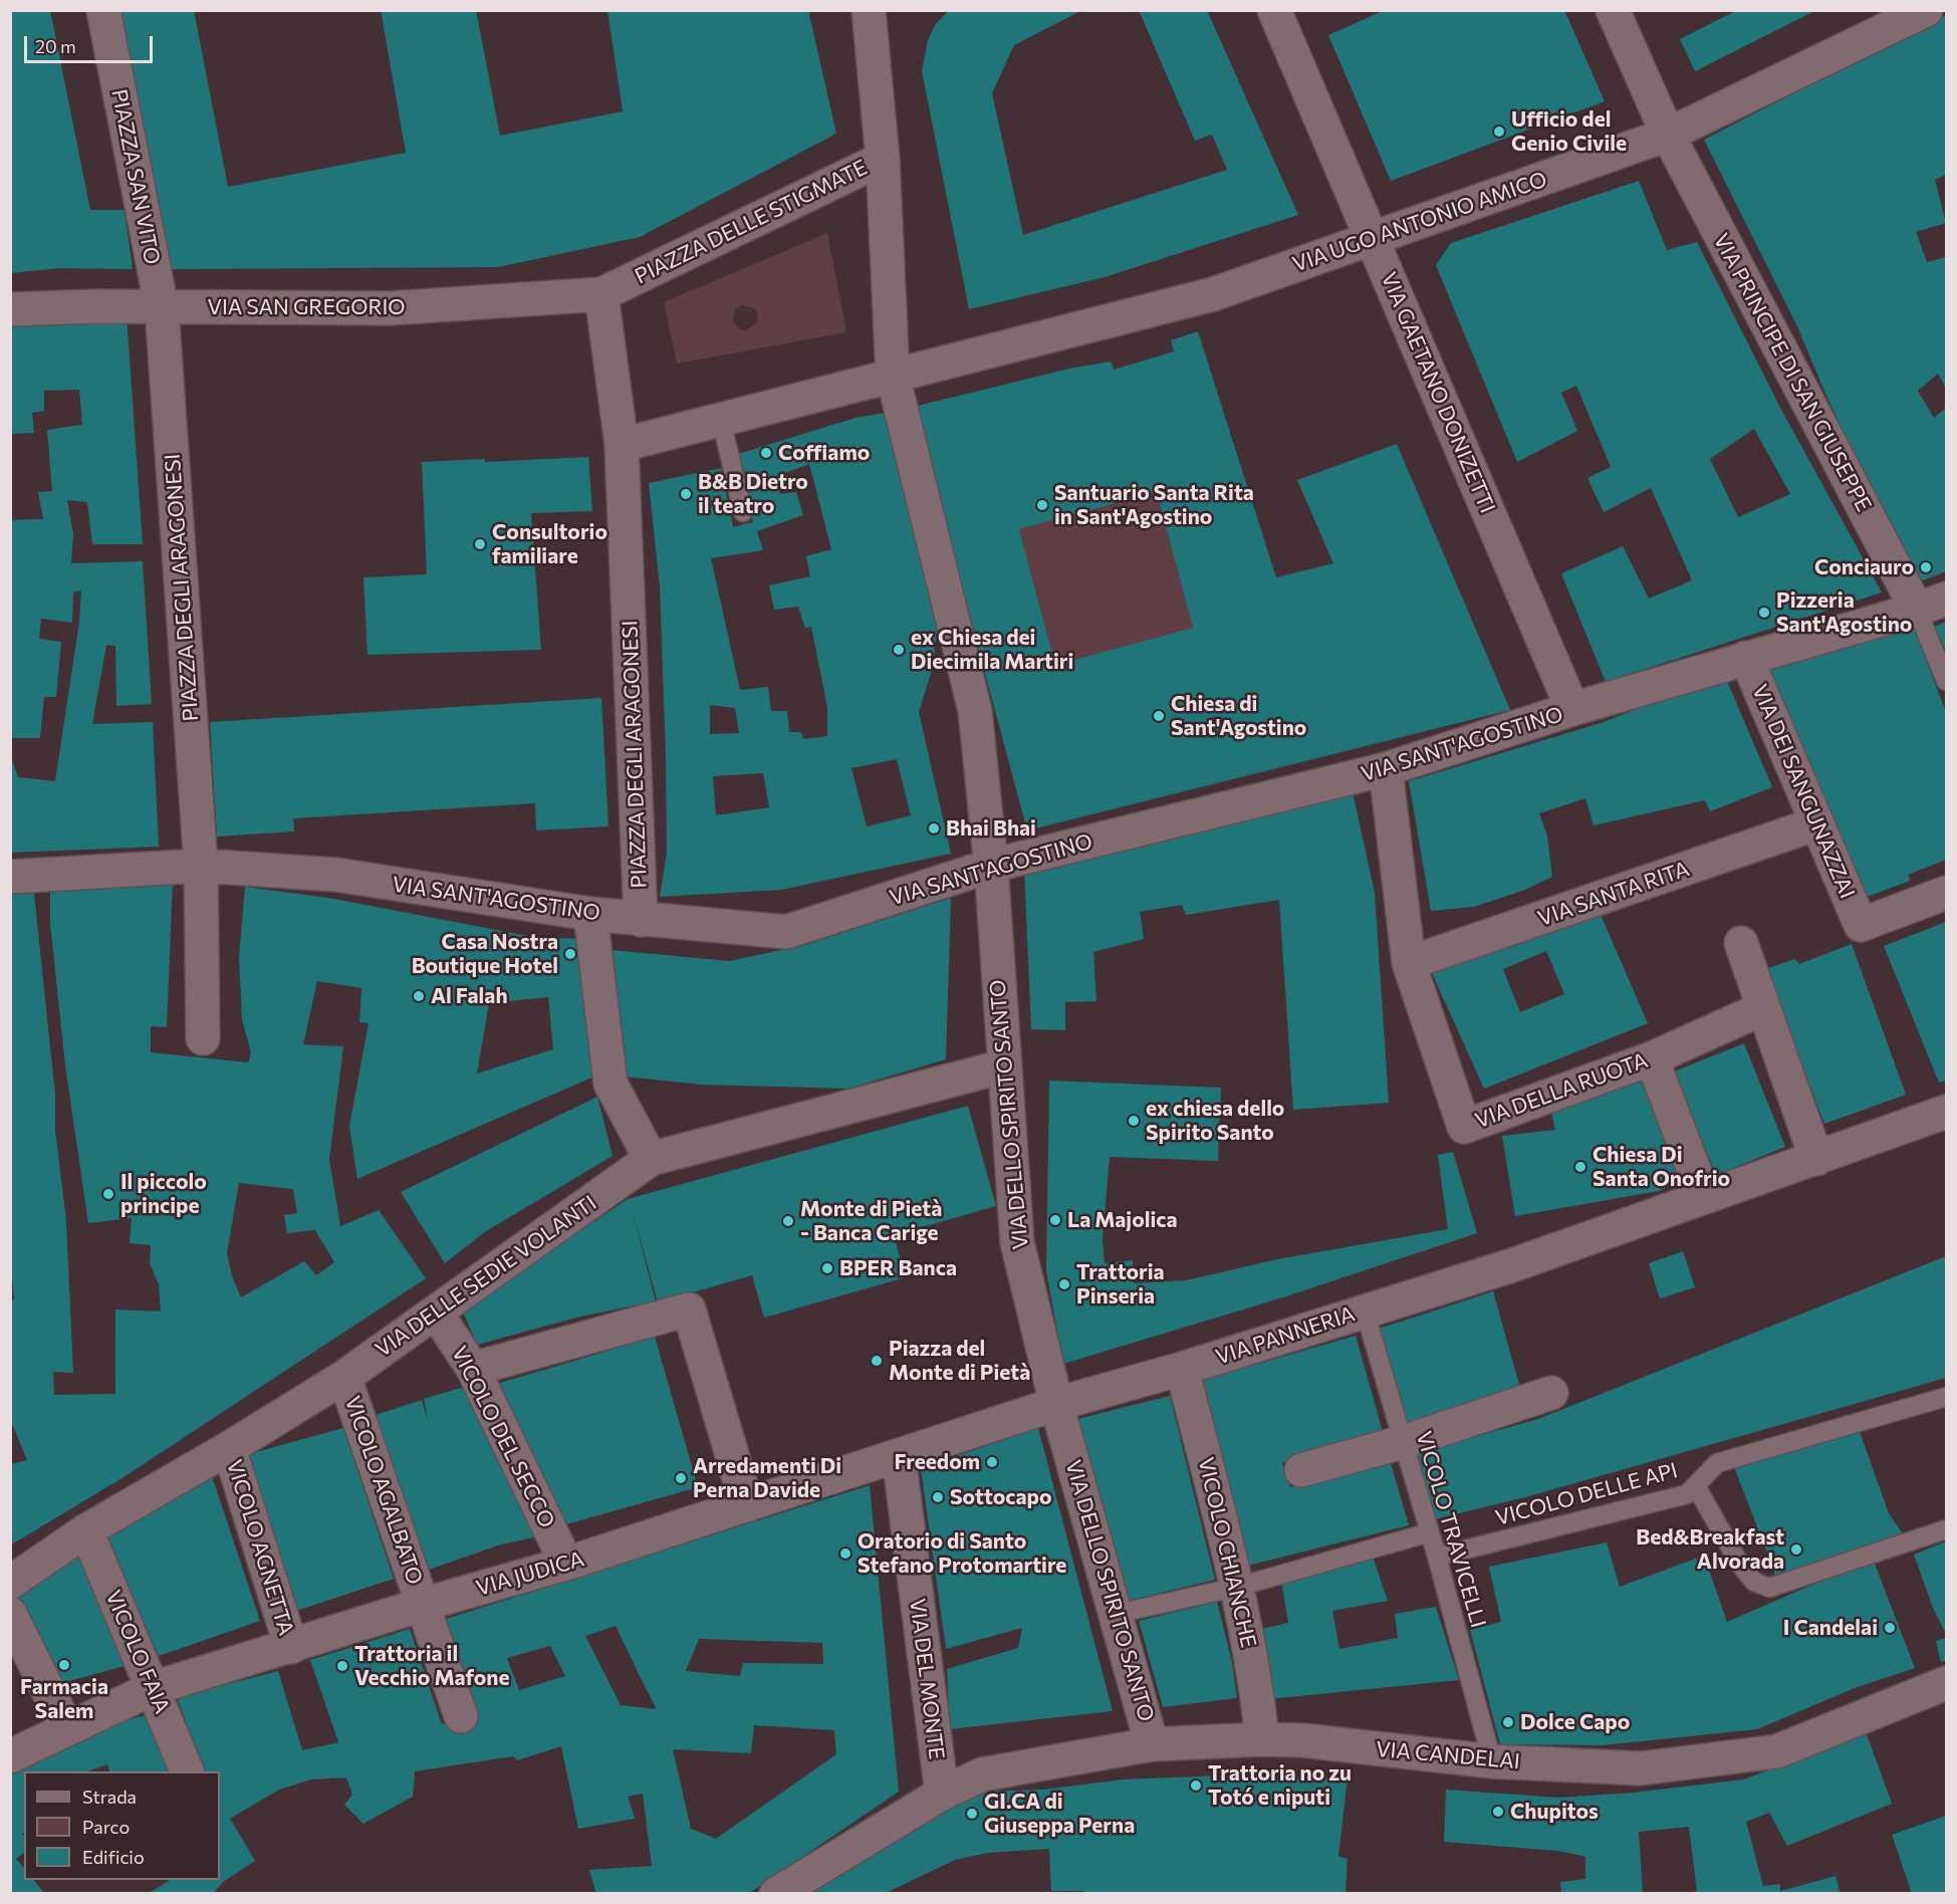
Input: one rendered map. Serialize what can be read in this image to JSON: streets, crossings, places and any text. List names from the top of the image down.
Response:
{
  "streets": {
    "street": [
      "PIAZZA SAN VITO",
      "PIAZZA DELLE STIGMATE",
      "VIA UGO ANTONIO AMICO",
      "VIA SAN GREGORIO",
      "VIA PRINCIPE DI SAN GIUSEPPE",
      "VIA GAETANO DONIZETTI",
      "PIAZZA DEGLI ARAGONESI",
      "VIA SANT'AGOSTINO",
      "VIA DEI SANGUNAZZAI",
      "VIA SANTA RITA",
      "VIA DELLA RUOTA",
      "VIA DELLO SPIRITO SANTO",
      "VIA DELLE SEDIE VOLANTI",
      "VIA PANNERIA",
      "VICOLO DEL SECCO",
      "VICOLO AGALBATO",
      "VICOLO AGNETTA",
      "VICOLO CHIANCHE",
      "VIA JUDICA",
      "VICOLO FAIA",
      "VIA DEL MONTE",
      "VIA CANDELAI"
    ],
    "lane": ["VICOLO DELLE API", "VICOLO TRAVICELLI"]
  },
  "crossings": [
    ["PIAZZA SAN VITO", "VIA SAN GREGORIO"],
    ["PIAZZA SAN VITO", "PIAZZA DEGLI ARAGONESI"],
    ["PIAZZA DELLE STIGMATE", "VIA UGO ANTONIO AMICO"],
    ["PIAZZA DELLE STIGMATE", "VIA SAN GREGORIO"],
    ["PIAZZA DELLE STIGMATE", "VIA SANT'AGOSTINO"],
    ["PIAZZA DELLE STIGMATE", "VIA DELLO SPIRITO SANTO"],
    ["VIA UGO ANTONIO AMICO", "VIA PRINCIPE DI SAN GIUSEPPE"],
    ["VIA UGO ANTONIO AMICO", "VIA GAETANO DONIZETTI"],
    ["VIA SAN GREGORIO", "PIAZZA DEGLI ARAGONESI"],
    ["VIA PRINCIPE DI SAN GIUSEPPE", "VIA SANT'AGOSTINO"],
    ["VIA GAETANO DONIZETTI", "VIA SANT'AGOSTINO"],
    ["PIAZZA DEGLI ARAGONESI", "VIA SANT'AGOSTINO"],
    ["VIA SANT'AGOSTINO", "VIA DEI SANGUNAZZAI"],
    ["VIA SANT'AGOSTINO", "VIA DELLA RUOTA"],
    ["VIA SANT'AGOSTINO", "VIA DELLO SPIRITO SANTO"],
    ["VIA DEI SANGUNAZZAI", "VIA SANTA RITA"],
    ["VIA SANTA RITA", "VIA DELLA RUOTA"],
    ["VIA DELLO SPIRITO SANTO", "VIA DELLE SEDIE VOLANTI"],
    ["VIA DELLO SPIRITO SANTO", "VIA PANNERIA"],
    ["VIA DELLO SPIRITO SANTO", "VIA JUDICA"],
    ["VIA DELLO SPIRITO SANTO", "VIA CANDELAI"],
    ["VIA DELLE SEDIE VOLANTI", "VICOLO DEL SECCO"],
    ["VIA DELLE SEDIE VOLANTI", "VICOLO AGALBATO"],
    ["VIA DELLE SEDIE VOLANTI", "VICOLO AGNETTA"],
    ["VIA DELLE SEDIE VOLANTI", "VICOLO FAIA"],
    ["VIA PANNERIA", "VICOLO TRAVICELLI"],
    ["VIA PANNERIA", "VICOLO CHIANCHE"],
    ["VIA PANNERIA", "VIA JUDICA"],
    ["VICOLO DEL SECCO", "VIA JUDICA"],
    ["VICOLO AGALBATO", "VIA JUDICA"],
    ["VICOLO DELLE API", "VICOLO TRAVICELLI"],
    ["VICOLO TRAVICELLI", "VIA CANDELAI"],
    ["VICOLO AGNETTA", "VIA JUDICA"],
    ["VICOLO CHIANCHE", "VIA CANDELAI"],
    ["VIA JUDICA", "VICOLO FAIA"],
    ["VIA JUDICA", "VIA DEL MONTE"],
    ["VIA DEL MONTE", "VIA CANDELAI"]
  ],
  "places": [
    "Ufficio del Genio Civile",
    "Coffiamo",
    "B&B Dietro il teatro",
    "Santuario Santa Rita in Sant'Agostino",
    "Consultorio familiare",
    "Conciauro",
    "Pizzeria Sant'Agostino",
    "ex Chiesa dei Diecimila Martiri",
    "Chiesa di Sant'Agostino",
    "Bhai Bhai",
    "Casa Nostra Boutique Hotel",
    "Al Falah",
    "ex chiesa dello Spirito Santo",
    "Chiesa Di Santa Onofrio",
    "Il piccolo principe",
    "La Majolica",
    "Monte di Pietà - Banca Carige",
    "BPER Banca",
    "Trattoria Pinseria",
    "Piazza del Monte di Pietà",
    "Freedom",
    "Arredamenti Di Perna Davide",
    "Sottocapo",
    "Bed&Breakfast Alvorada",
    "Oratorio di Santo Stefano Protomartire",
    "I Candelai",
    "Farmacia Salem",
    "Trattoria il Vecchio Mafone",
    "Dolce Capo",
    "Trattoria no zu Totó e niputi",
    "Chupitos",
    "GI.CA di Giuseppa Perna"
  ],
  "legend": ["Strada", "Parco", "Edificio"],
  "scale_bar": "20 m"
}
